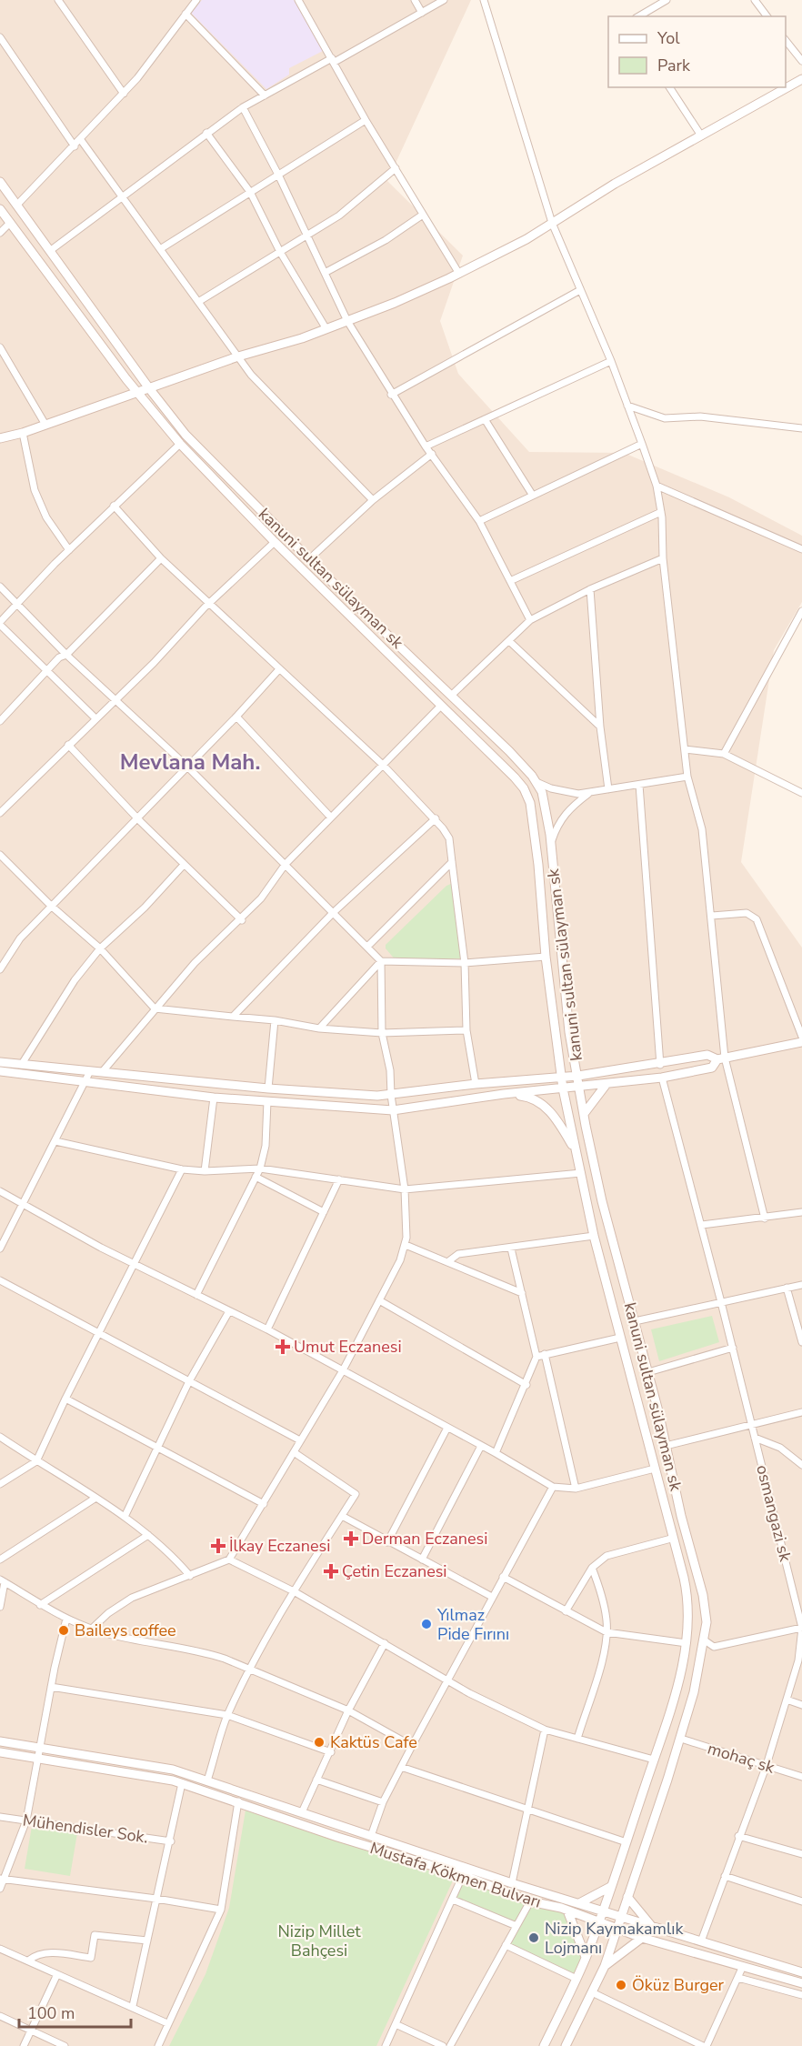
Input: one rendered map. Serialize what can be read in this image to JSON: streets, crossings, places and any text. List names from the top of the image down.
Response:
{
  "streets": {
    "main road": ["kanuni sultan sülayman sk", "Mustafa Kökmen Bulvarı"],
    "street": ["osmangazi sk", "mohaç sk", "Mühendisler Sok."]
  },
  "crossings": [
    ["kanuni sultan sülayman sk", "mohaç sk"],
    ["kanuni sultan sülayman sk", "Mustafa Kökmen Bulvarı"],
    ["osmangazi sk", "mohaç sk"],
    ["osmangazi sk", "Mustafa Kökmen Bulvarı"]
  ],
  "districts": ["Mevlana Mah."],
  "parks": ["Nizip Millet Bahçesi"],
  "places": {
    "health": [
      "Umut Eczanesi",
      "Derman Eczanesi",
      "İlkay Eczanesi",
      "Çetin Eczanesi"
    ],
    "other": [
      "Yılmaz Pide Fırını",
      "Baileys coffee",
      "Kaktüs Cafe",
      "Nizip Kaymakamlık Lojmanı",
      "Öküz Burger"
    ]
  },
  "legend": ["Yol", "Park"],
  "scale_bar": "100 m"
}
